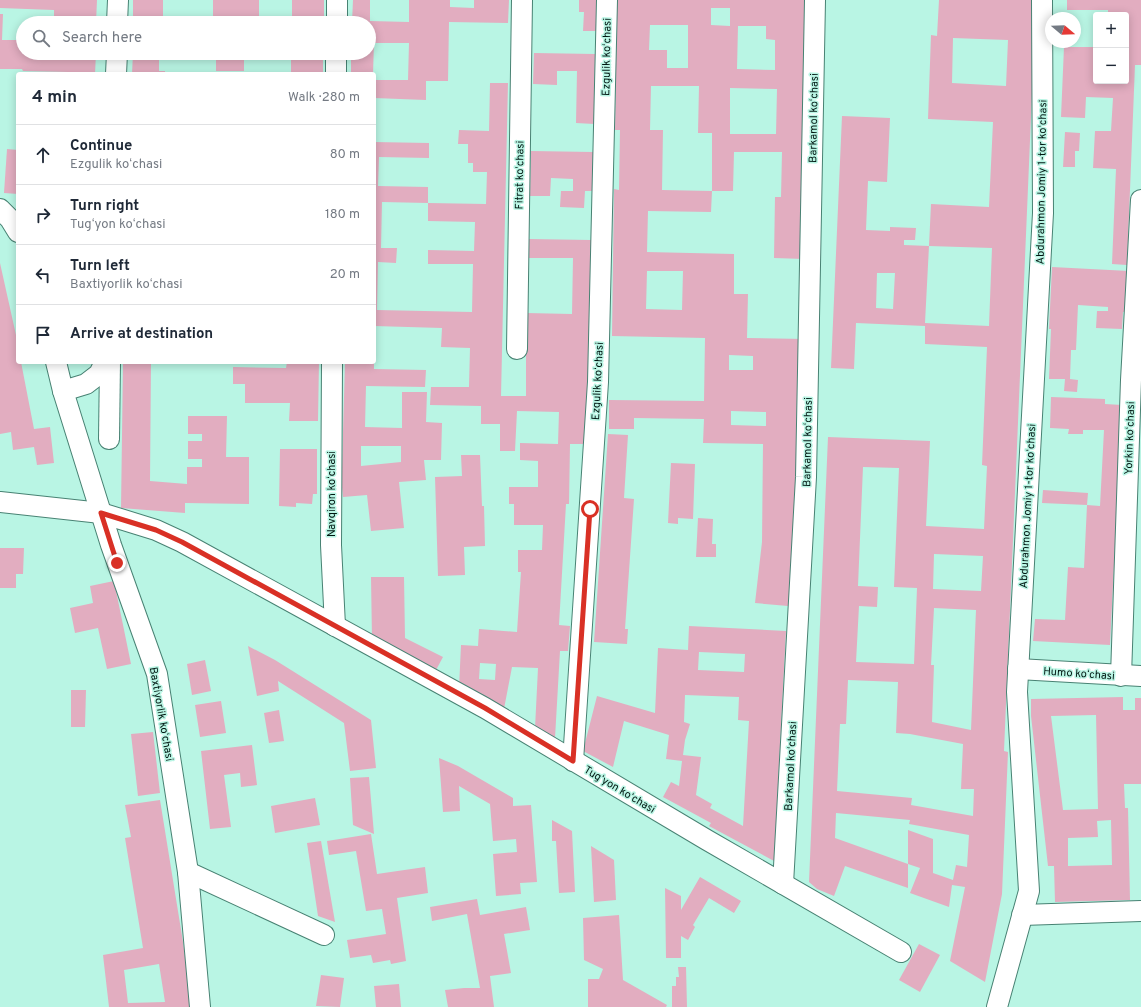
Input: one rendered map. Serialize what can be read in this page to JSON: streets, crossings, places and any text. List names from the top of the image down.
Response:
{
  "streets": {
    "street": [
      "Ezgulik koʻchasi",
      "Barkamol koʻchasi",
      "Fitrat koʻchasi",
      "Abdurahmon Jomiy 1-tor koʻchasi",
      "Yorkin koʻchasi",
      "Navqiron koʻchasi",
      "Humo koʻchasi",
      "Baxtiyorlik koʻchasi",
      "Tugʻyon koʻchasi"
    ]
  },
  "crossings": [
    ["Ezgulik koʻchasi", "Tugʻyon koʻchasi"],
    ["Barkamol koʻchasi", "Tugʻyon koʻchasi"],
    ["Abdurahmon Jomiy 1-tor koʻchasi", "Humo koʻchasi"],
    ["Yorkin koʻchasi", "Humo koʻchasi"],
    ["Navqiron koʻchasi", "Tugʻyon koʻchasi"],
    ["Baxtiyorlik koʻchasi", "Tugʻyon koʻchasi"]
  ],
  "north": "right",
  "page": {
    "map_buttons": ["+", "−"],
    "search": "Search here",
    "heading": ["4 min", "Walk · 280 m"],
    "list": [
      ["Continue", "Ezgulik koʻchasi", "80 m"],
      ["Turn right", "Tugʻyon koʻchasi", "180 m"],
      ["Turn left", "Baxtiyorlik koʻchasi", "20 m"],
      "Arrive at destination"
    ]
  }
}
